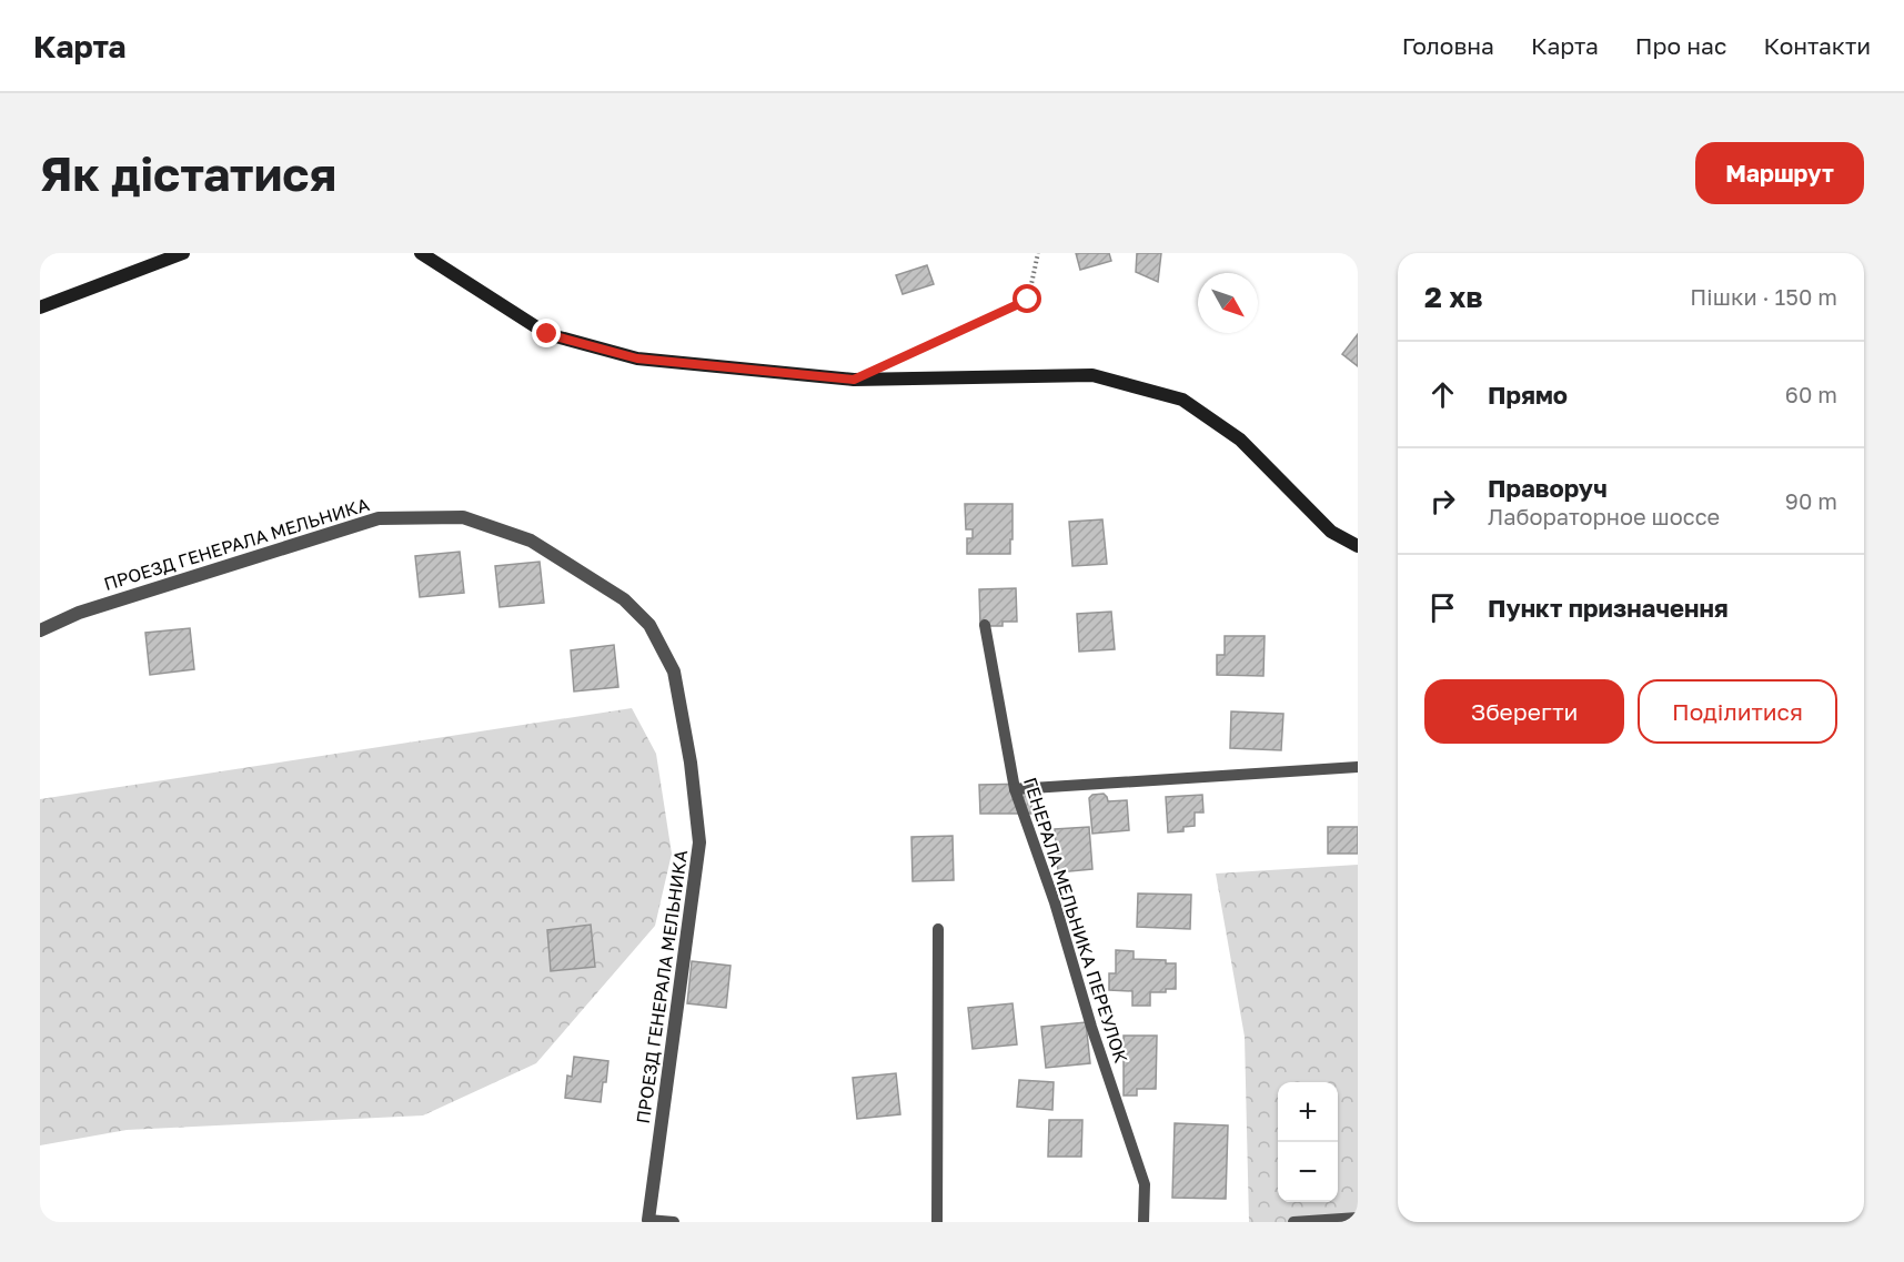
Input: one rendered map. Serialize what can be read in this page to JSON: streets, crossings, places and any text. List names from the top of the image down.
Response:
{
  "streets": {
    "street": ["ПРОЕЗД ГЕНЕРАЛА МЕЛЬНИКА"],
    "lane": ["ГЕНЕРАЛА МЕЛЬНИКА ПЕРЕУЛОК"]
  },
  "north": "bottom right",
  "page": {
    "header": "Карта",
    "nav": [
      "Головна",
      "Карта",
      "Про нас",
      "Контакти"
    ],
    "buttons": [
      "Маршрут",
      ["Зберегти", "Поділитися"]
    ],
    "title": "Як дістатися",
    "heading": ["2 хв", "Пішки · 150 m"],
    "list": [
      ["Прямо", "60 m"],
      ["Праворуч", "Лабораторное шоссе", "90 m"],
      "Пункт призначення"
    ],
    "map_buttons": ["+", "−"]
  }
}
